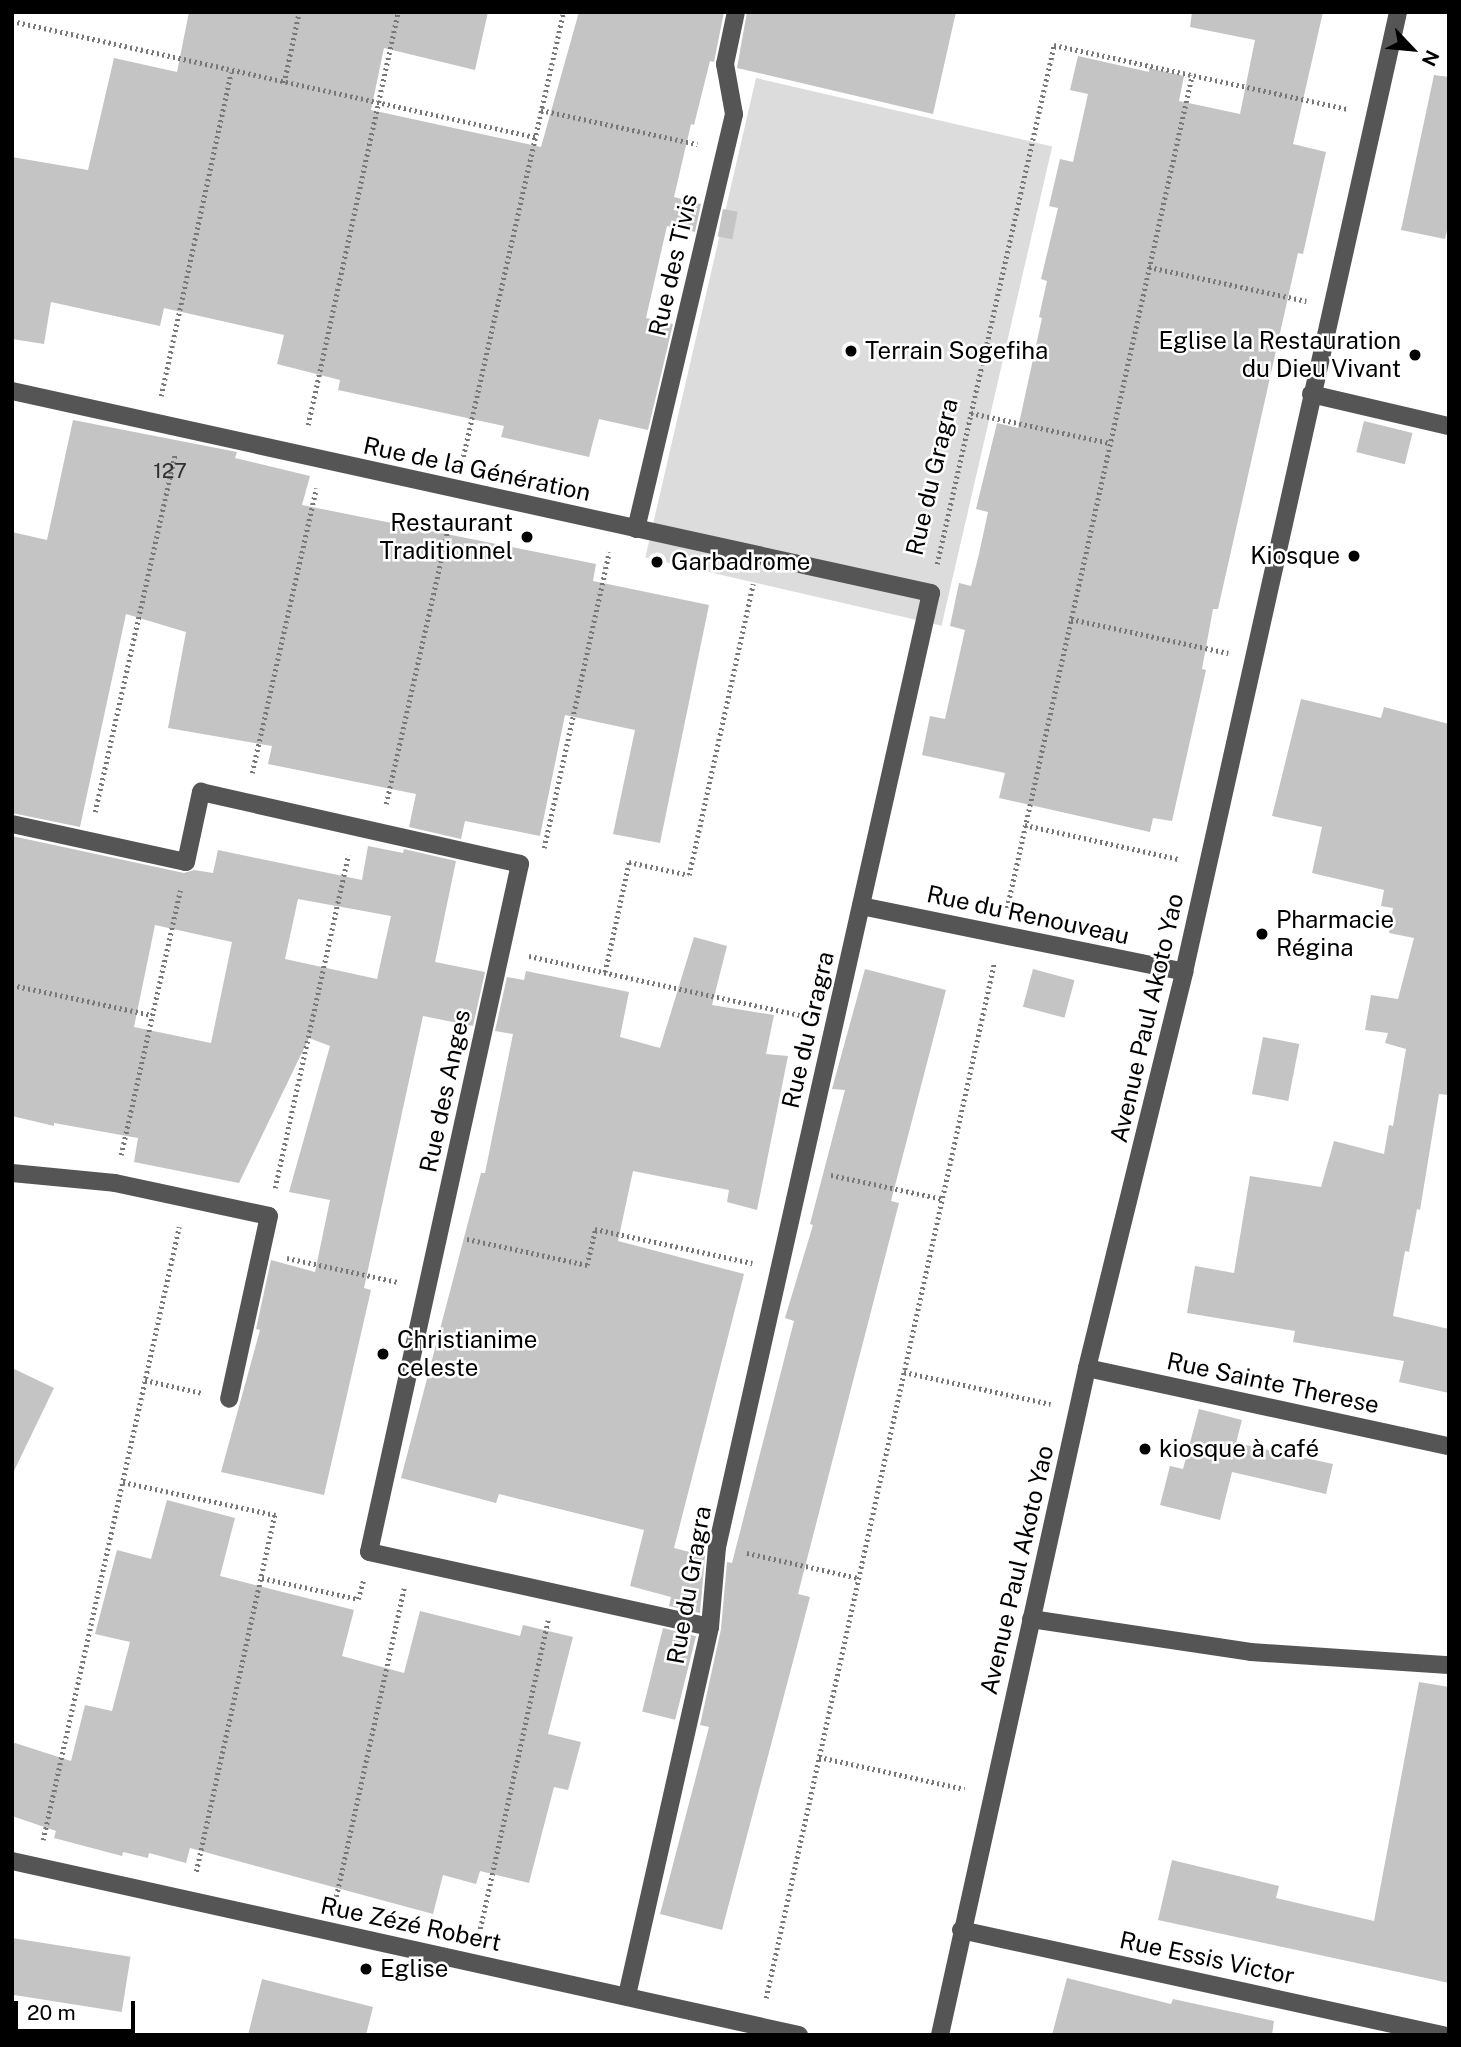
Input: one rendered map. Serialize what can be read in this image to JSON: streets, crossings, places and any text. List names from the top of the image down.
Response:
{
  "streets": {
    "street": [
      "Rue des Tivis",
      "Rue de la Génération",
      "Rue du Gragra",
      "Rue du Renouveau",
      "Avenue Paul Akoto Yao",
      "Rue des Anges",
      "Rue Sainte Therese",
      "Rue Zézé Robert",
      "Rue Essis Victor"
    ]
  },
  "crossings": [
    ["Rue des Tivis", "Rue de la Génération"],
    ["Rue de la Génération", "Rue du Gragra"],
    ["Rue du Gragra", "Rue du Renouveau"],
    ["Rue du Gragra", "Rue Zézé Robert"],
    ["Rue du Renouveau", "Avenue Paul Akoto Yao"],
    ["Avenue Paul Akoto Yao", "Rue Sainte Therese"],
    ["Avenue Paul Akoto Yao", "Rue Essis Victor"]
  ],
  "places": [
    "Terrain Sogefiha",
    "Eglise la Restauration du Dieu Vivant",
    "Restaurant Traditionnel",
    "Kiosque",
    "Garbadrome",
    "Pharmacie Régina",
    "Christianime celeste",
    "kiosque à café",
    "Eglise"
  ],
  "house_numbers": ["127"],
  "scale_bar": "20 m",
  "north": "bottom right"
}
